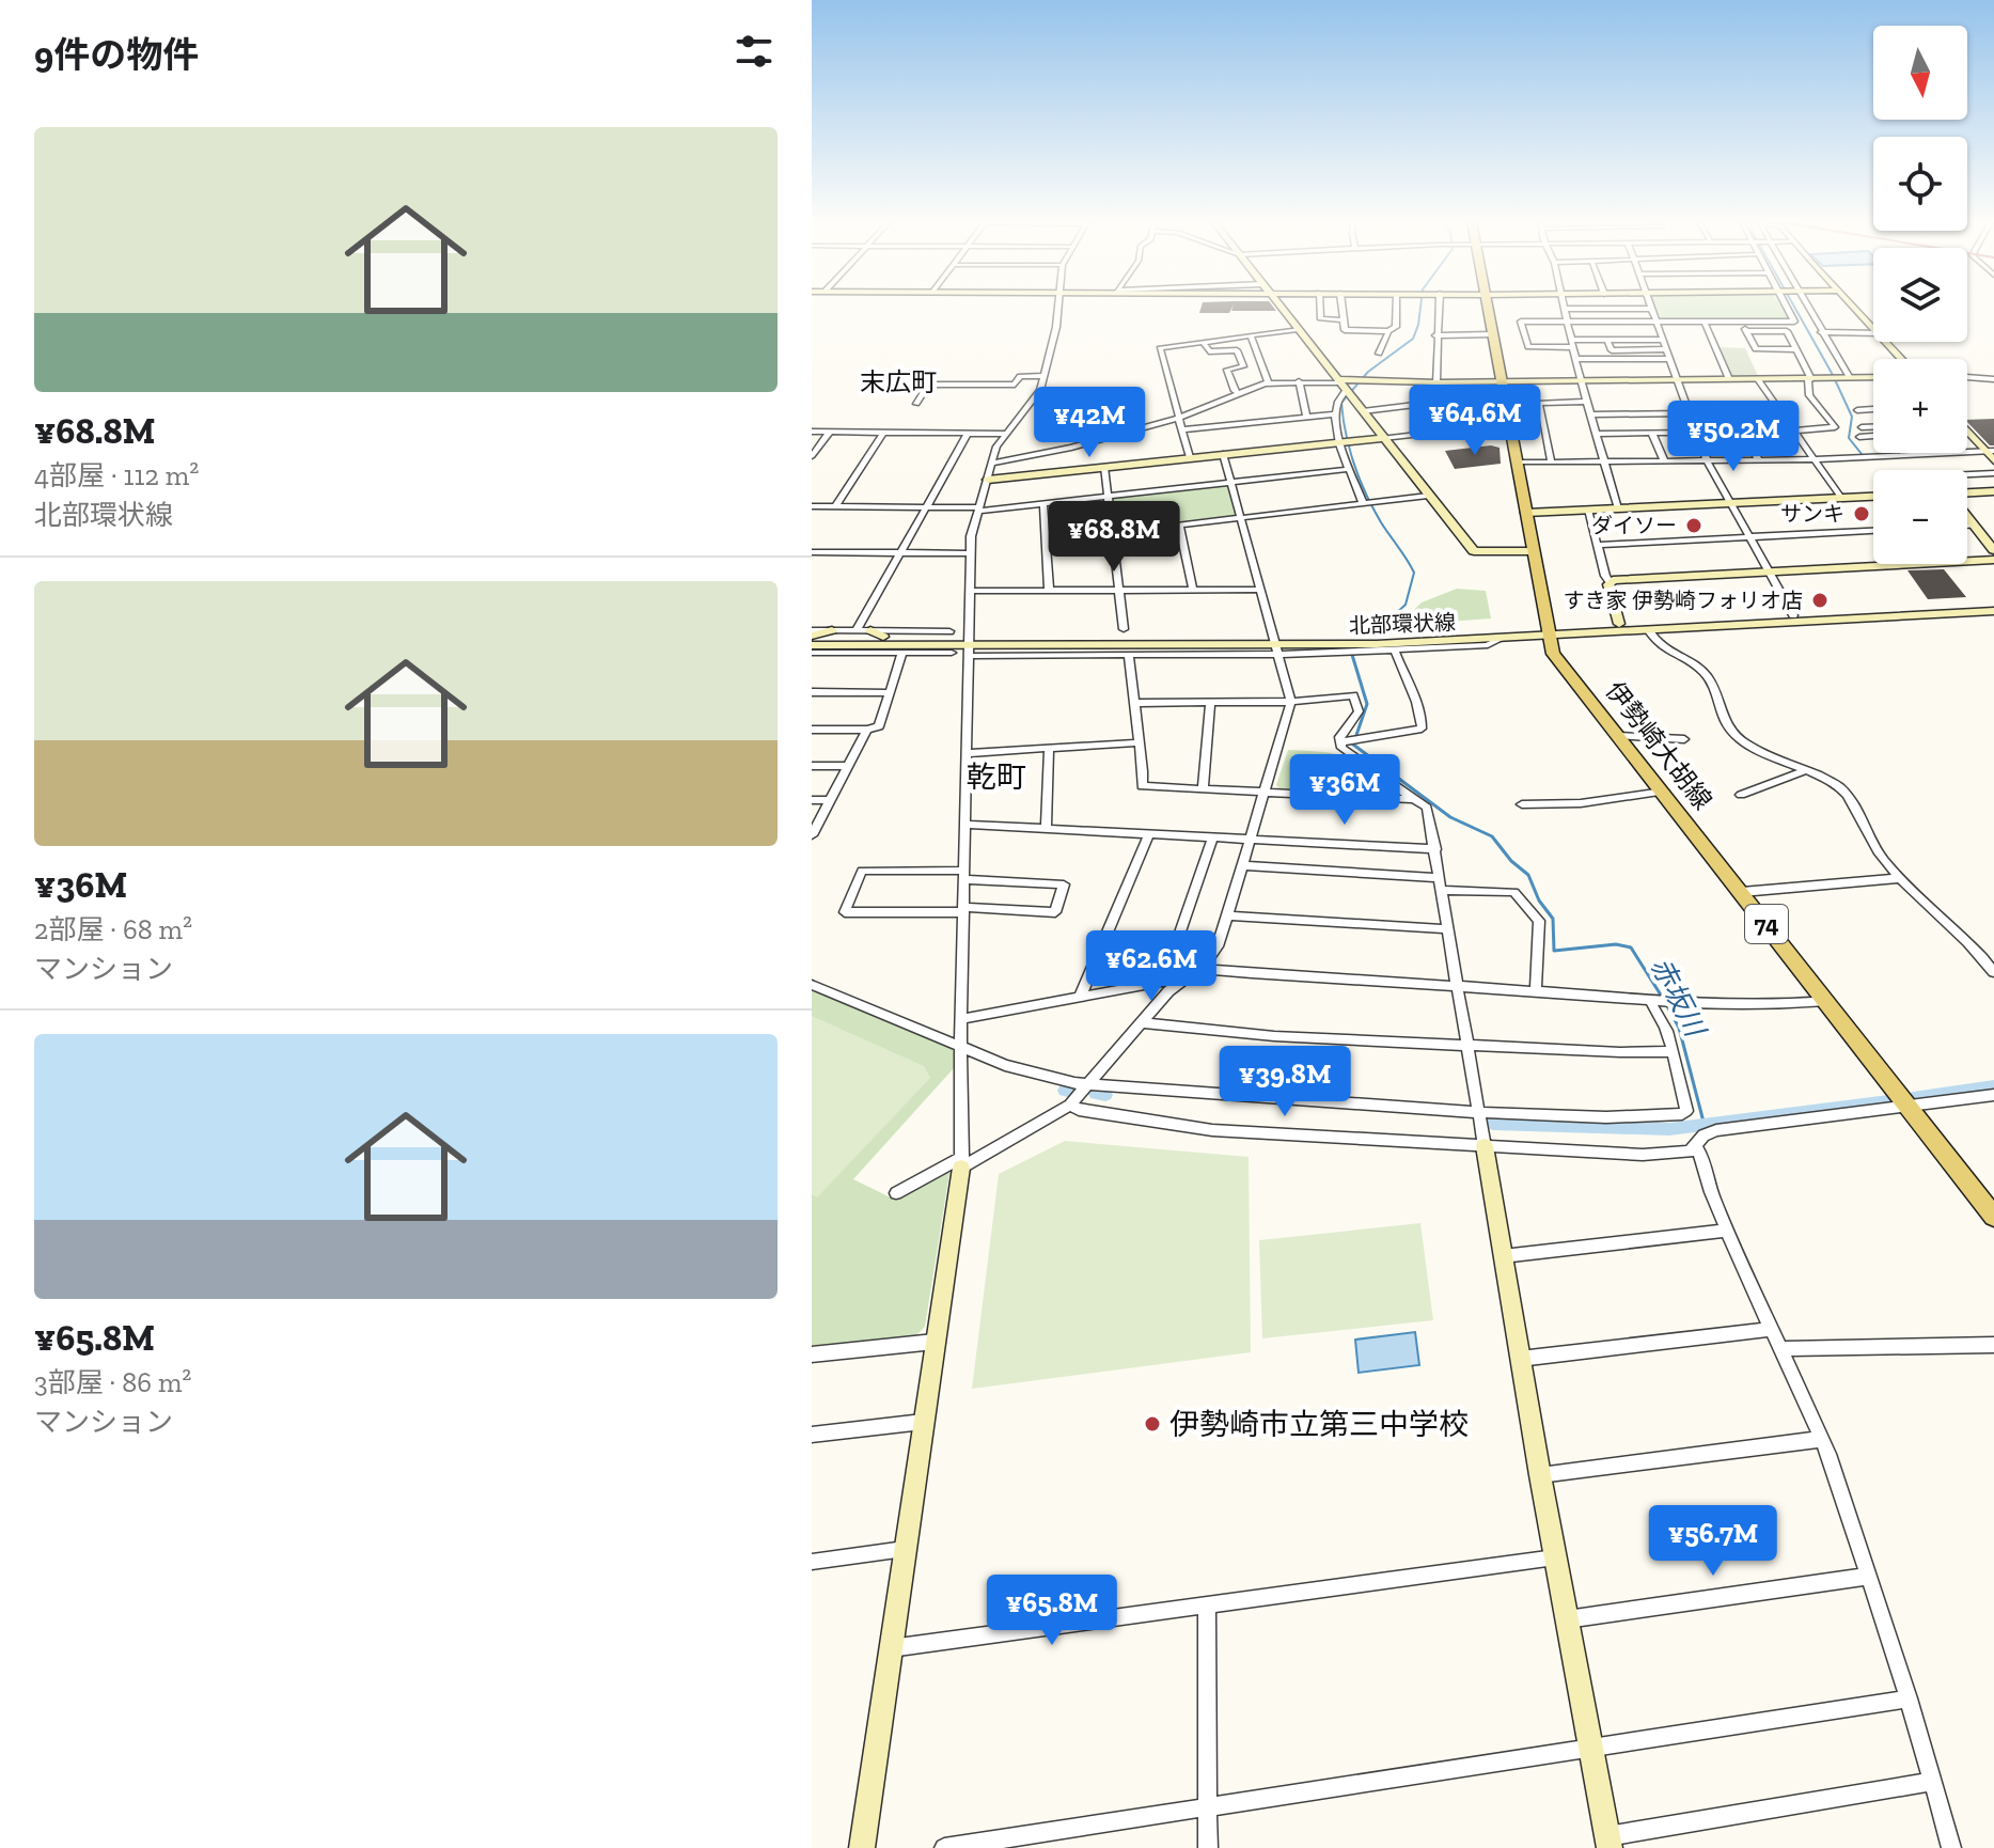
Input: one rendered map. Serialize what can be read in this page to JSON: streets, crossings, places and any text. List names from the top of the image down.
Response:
{
  "streets": {
    "main road": ["伊勢崎大胡線", "74"],
    "street": ["北部環状線"]
  },
  "crossings": [
    ["北部環状線", "伊勢崎大胡線"]
  ],
  "districts": ["末広町", "乾町"],
  "water": ["赤坂川"],
  "places": [
    "サンキ",
    "ダイソー",
    "すき家 伊勢崎フォリオ店",
    "伊勢崎市立第三中学校"
  ],
  "north": "bottom",
  "page": {
    "heading": "9件の物件",
    "map_buttons": ["+", "−"],
    "list": [
      {
        "name": "¥68.8M",
        "note": "4部屋 · 112 m² · 北部環状線"
      },
      {
        "name": "¥36M",
        "note": "2部屋 · 68 m² · マンション"
      },
      {
        "name": "¥65.8M",
        "note": "3部屋 · 86 m² · マンション"
      }
    ],
    "price": [
      "¥64.6M",
      "¥42M",
      "¥50.2M",
      "¥68.8M",
      "¥36M",
      "¥62.6M",
      "¥39.8M",
      "¥56.7M",
      "¥65.8M"
    ]
  }
}
